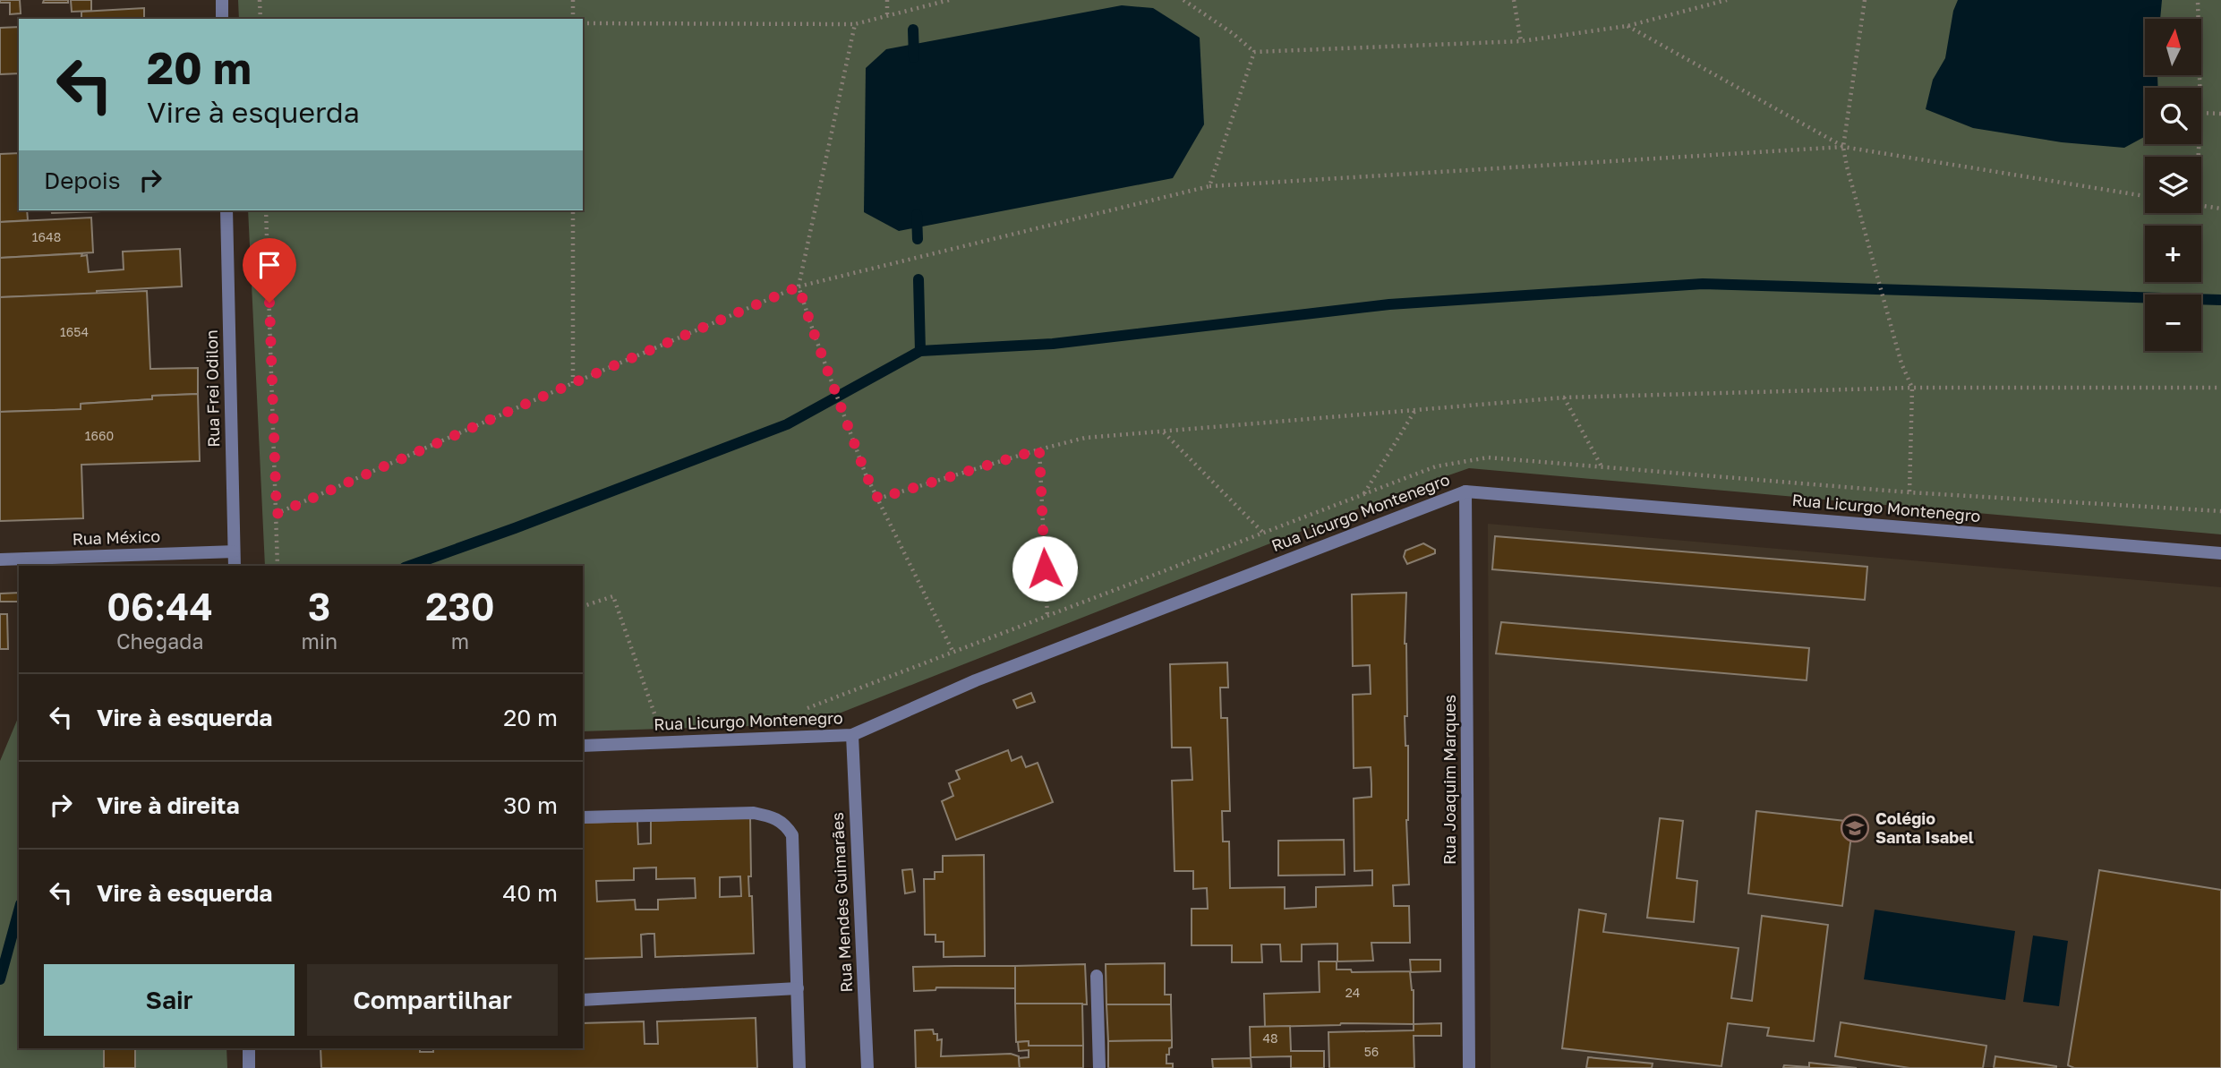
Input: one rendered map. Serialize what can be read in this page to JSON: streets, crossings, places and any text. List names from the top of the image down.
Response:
{
  "streets": {
    "street": [
      "Rua Frei Odilon",
      "Rua Licurgo Montenegro",
      "Rua México",
      "Rua Joaquim Marques",
      "Rua Mendes Guimarães"
    ]
  },
  "crossings": [
    ["Rua Frei Odilon", "Rua México"],
    ["Rua Licurgo Montenegro", "Rua Joaquim Marques"],
    ["Rua Licurgo Montenegro", "Rua Mendes Guimarães"]
  ],
  "places": {
    "school or university": ["Colégio Santa Isabel"]
  },
  "house_numbers": [
    "1648",
    "1654",
    "1660",
    "24",
    "48",
    "56"
  ],
  "north": "top",
  "page": {
    "map_buttons": ["+", "−"],
    "turn": ["20 m", "Vire à esquerda"],
    "then": "Depois",
    "eta": [
      "06:44",
      "Chegada",
      "3",
      "min",
      "230",
      "m"
    ],
    "list": [
      {
        "name": "Vire à esquerda",
        "value": "20 m"
      },
      {
        "name": "Vire à direita",
        "value": "30 m"
      },
      {
        "name": "Vire à esquerda",
        "value": "40 m"
      }
    ],
    "buttons": ["Sair", "Compartilhar"]
  }
}
